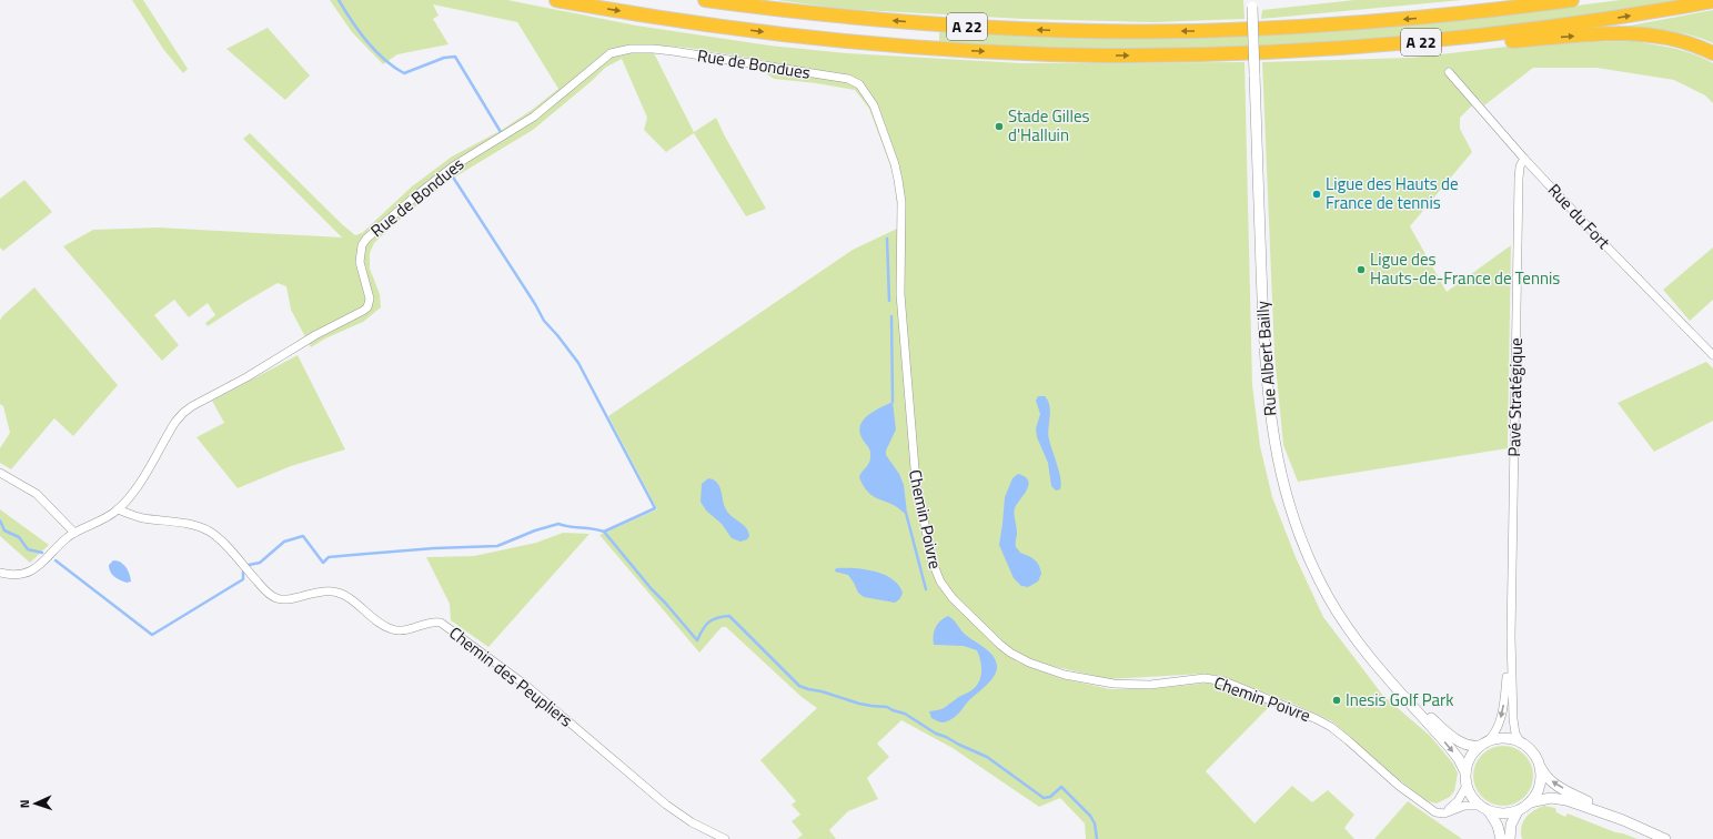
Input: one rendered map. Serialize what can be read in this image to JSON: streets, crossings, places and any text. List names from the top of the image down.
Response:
{
  "streets": {
    "highway": ["A 22"],
    "main road": ["Rue Albert Bailly"],
    "street": [
      "Rue de Bondues",
      "Rue du Fort",
      "Pavé Stratégique",
      "Chemin Poivre",
      "Chemin des Peupliers"
    ]
  },
  "crossings": [
    ["Rue de Bondues", "Chemin Poivre"],
    ["Rue de Bondues", "Chemin des Peupliers"],
    ["Rue du Fort", "Pavé Stratégique"],
    ["Rue Albert Bailly", "Pavé Stratégique"]
  ],
  "places": [
    "Stade Gilles d'Halluin",
    "Ligue des Hauts de France de tennis",
    "Ligue des Hauts-de-France de Tennis",
    "Inesis Golf Park"
  ],
  "north": "left"
}
